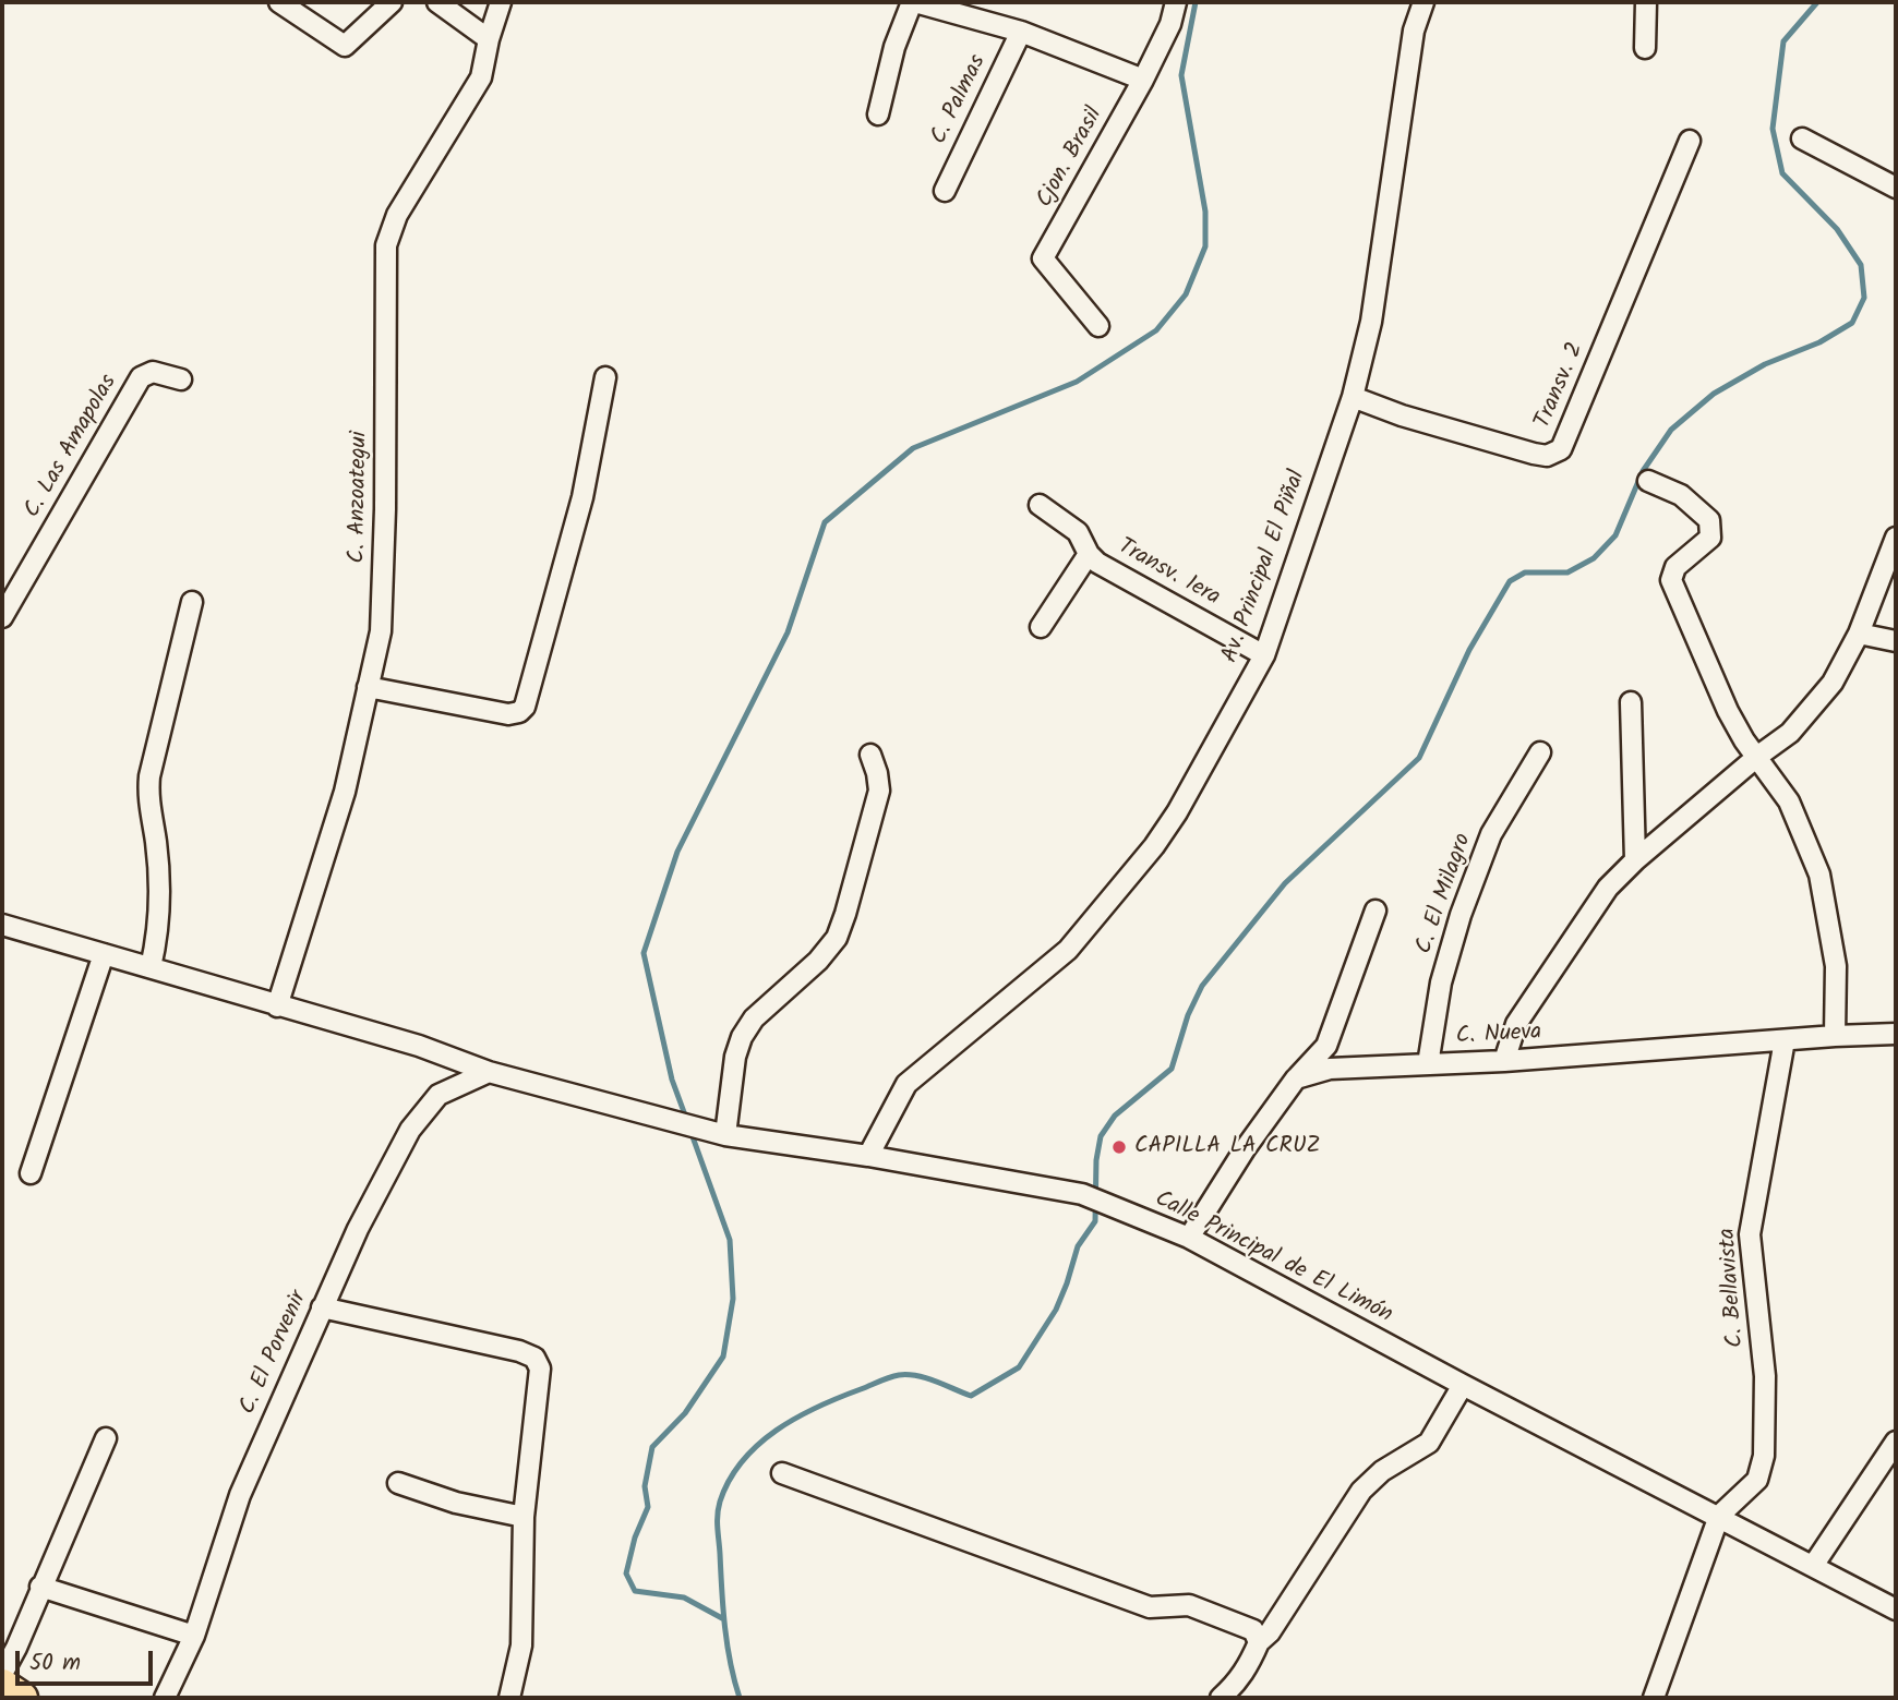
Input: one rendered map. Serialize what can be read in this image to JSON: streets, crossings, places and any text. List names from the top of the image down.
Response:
{
  "streets": {
    "street": [
      "C. Palmas",
      "Cjon. Brasil",
      "Transv. 2",
      "C. Las Amapolas",
      "C. Anzoategui",
      "Av. Principal El Piñal",
      "Transv. 1era",
      "C. El Milagro",
      "C. Nueva",
      "Calle Principal de El Limón",
      "C. Bellavista",
      "C. El Porvenir"
    ]
  },
  "crossings": [
    ["Transv. 2", "Av. Principal El Piñal"],
    ["C. Anzoategui", "Calle Principal de El Limón"],
    ["Av. Principal El Piñal", "Transv. 1era"],
    ["Av. Principal El Piñal", "Calle Principal de El Limón"],
    ["C. El Milagro", "C. Nueva"],
    ["C. Nueva", "C. Bellavista"],
    ["Calle Principal de El Limón", "C. Bellavista"],
    ["Calle Principal de El Limón", "C. El Porvenir"]
  ],
  "places": ["CAPILLA LA CRUZ"],
  "scale_bar": "50 m"
}
